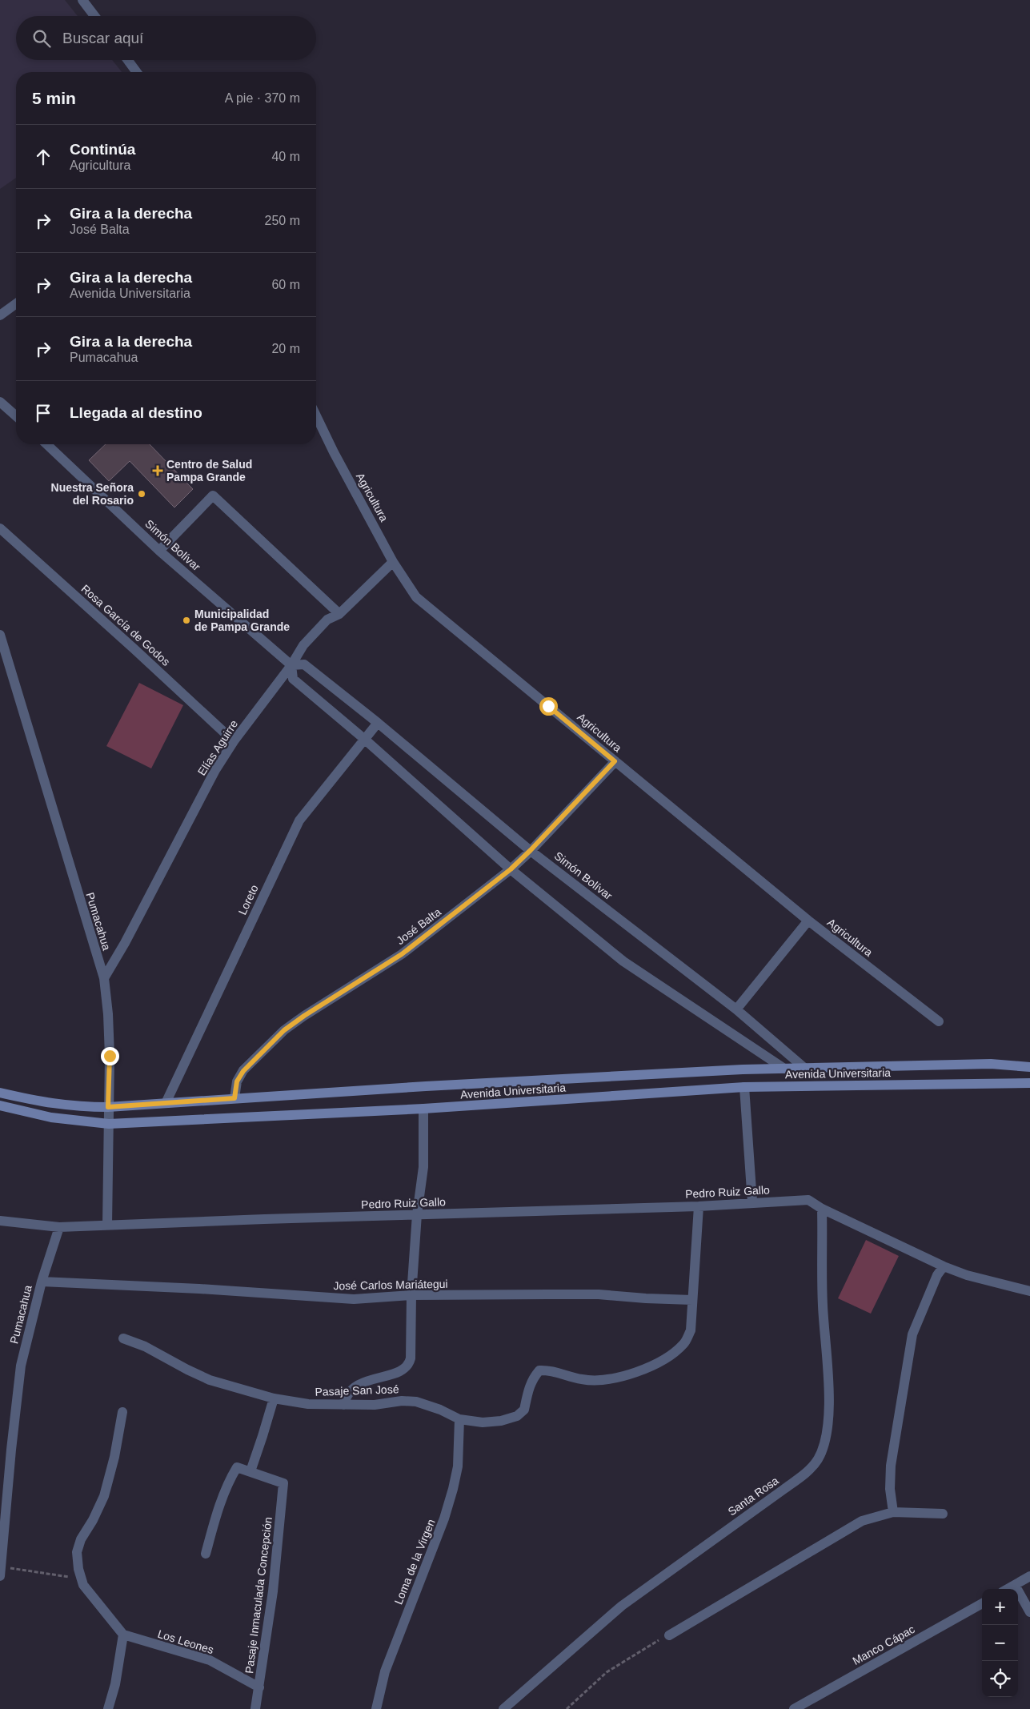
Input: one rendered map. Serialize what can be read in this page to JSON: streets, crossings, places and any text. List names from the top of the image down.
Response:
{
  "streets": {
    "main road": ["Avenida Universitaria"],
    "street": [
      "Agricultura",
      "Simón Bolívar",
      "Rosa García de Godos",
      "Elías Aguirre",
      "Loreto",
      "Pumacahua",
      "José Balta",
      "Pedro Ruiz Gallo",
      "José Carlos Mariátegui",
      "Pasaje San José",
      "Santa Rosa",
      "Loma de la Virgen",
      "Pasaje Inmaculada Concepción",
      "Los Leones",
      "Manco Cápac"
    ]
  },
  "crossings": [
    ["Agricultura", "Elías Aguirre"],
    ["Agricultura", "José Balta"],
    ["Simón Bolívar", "Elías Aguirre"],
    ["Simón Bolívar", "Loreto"],
    ["Simón Bolívar", "José Balta"],
    ["Simón Bolívar", "Avenida Universitaria"],
    ["Rosa García de Godos", "Elías Aguirre"],
    ["Elías Aguirre", "Pumacahua"],
    ["Loreto", "Avenida Universitaria"],
    ["Pumacahua", "Avenida Universitaria"],
    ["Pumacahua", "Pedro Ruiz Gallo"],
    ["Pumacahua", "José Carlos Mariátegui"],
    ["José Balta", "Avenida Universitaria"],
    ["Pedro Ruiz Gallo", "Santa Rosa"],
    ["José Carlos Mariátegui", "Pasaje San José"],
    ["Pasaje San José", "Loma de la Virgen"],
    ["Pasaje Inmaculada Concepción", "Los Leones"]
  ],
  "places": {
    "health": ["Centro de Salud Pampa Grande"],
    "other": ["Nuestra Señora del Rosario", "Municipalidad de Pampa Grande"]
  },
  "page": {
    "search": "Buscar aquí",
    "heading": ["5 min", "A pie · 370 m"],
    "list": [
      ["Continúa", "Agricultura", "40 m"],
      ["Gira a la derecha", "José Balta", "250 m"],
      ["Gira a la derecha", "Avenida Universitaria", "60 m"],
      ["Gira a la derecha", "Pumacahua", "20 m"],
      "Llegada al destino"
    ],
    "map_buttons": ["+", "−"]
  }
}
